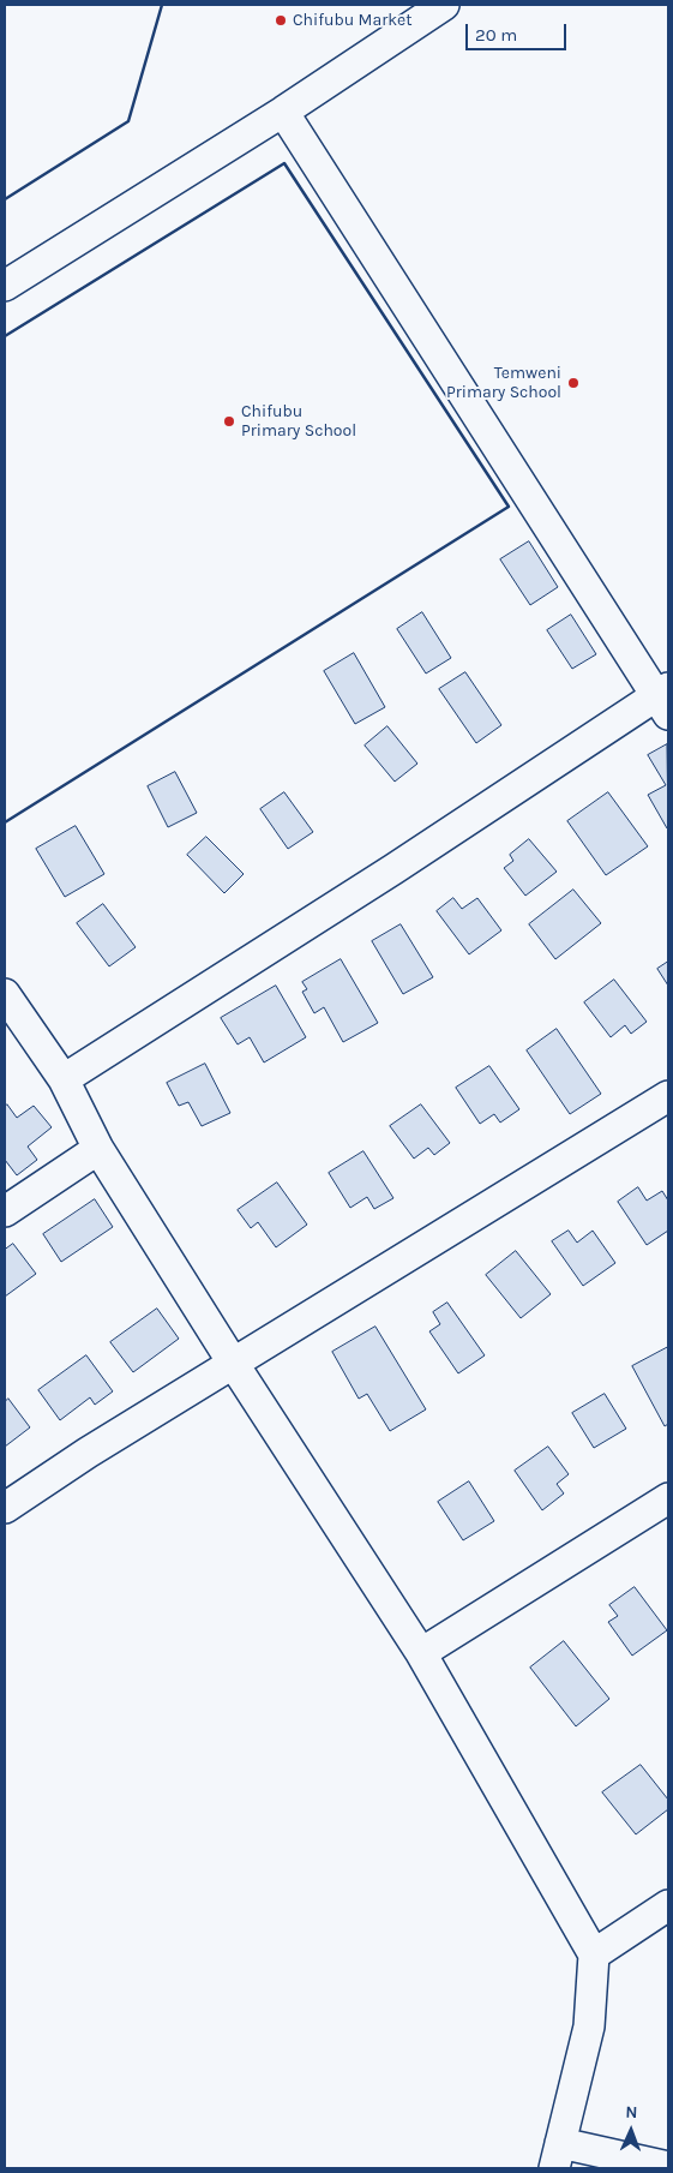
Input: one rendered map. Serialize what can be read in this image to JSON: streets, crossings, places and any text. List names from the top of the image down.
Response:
{
  "places": ["Chifubu Market", "Temweni Primary School", "Chifubu Primary School"],
  "scale_bar": "20 m",
  "north": "top"
}
